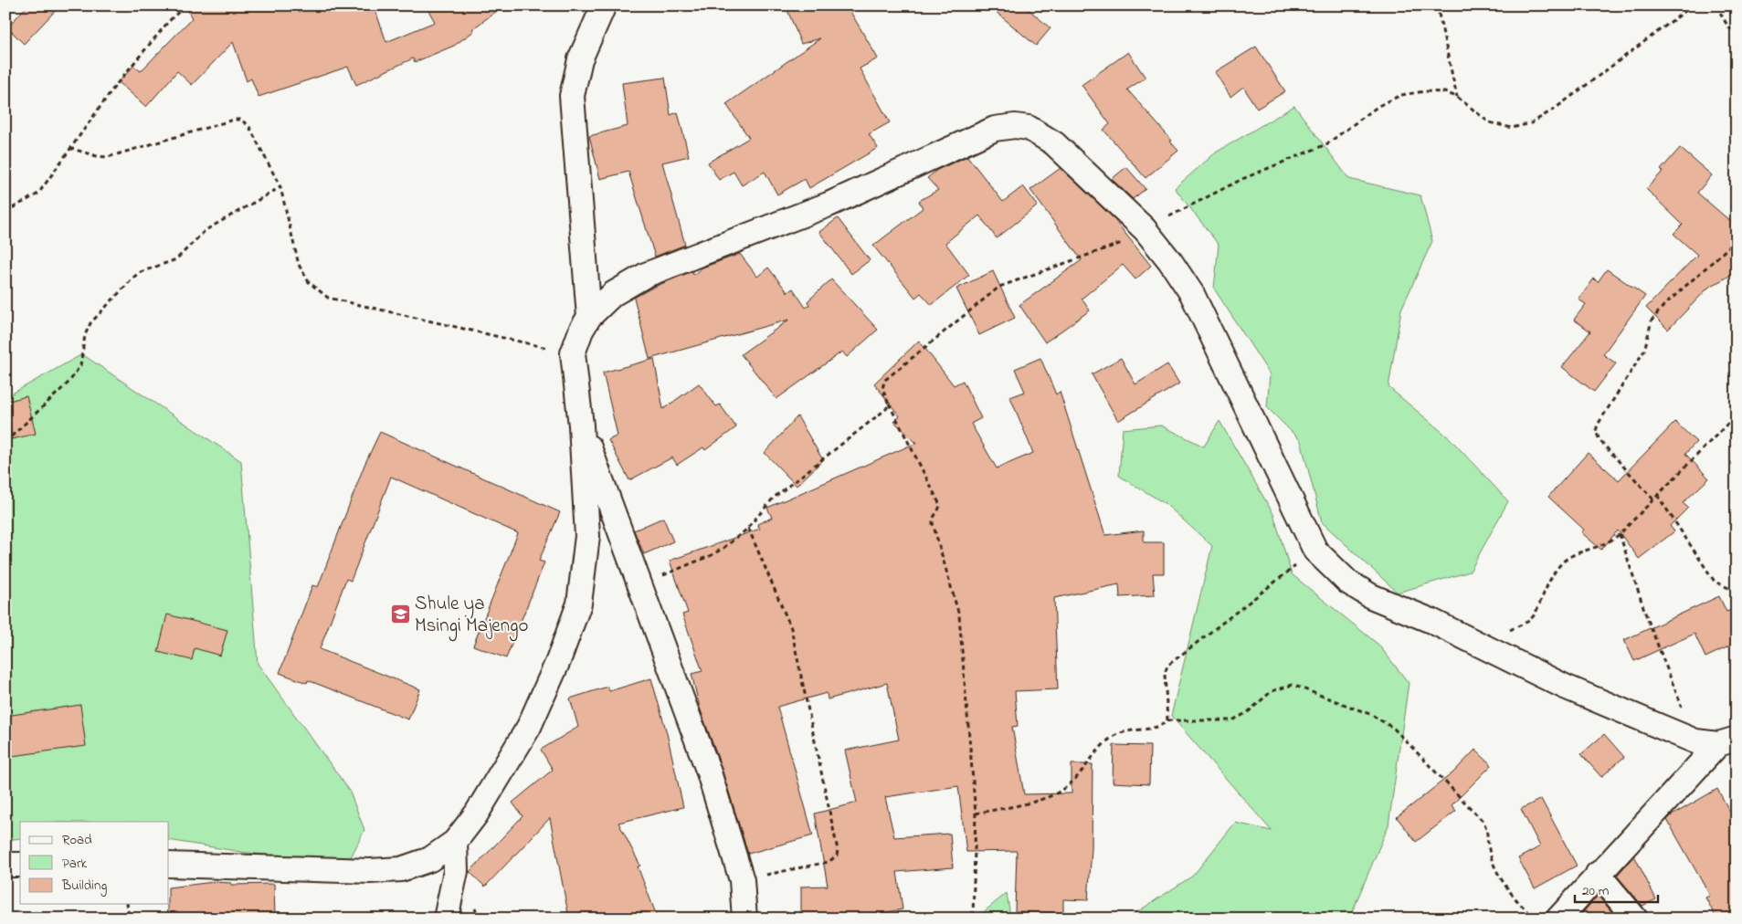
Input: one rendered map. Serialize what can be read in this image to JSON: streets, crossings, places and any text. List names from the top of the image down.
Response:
{
  "places": {
    "school or university": ["Shule ya Msingi Majengo"]
  },
  "legend": ["Road", "Park", "Building"],
  "scale_bar": "20 m"
}
